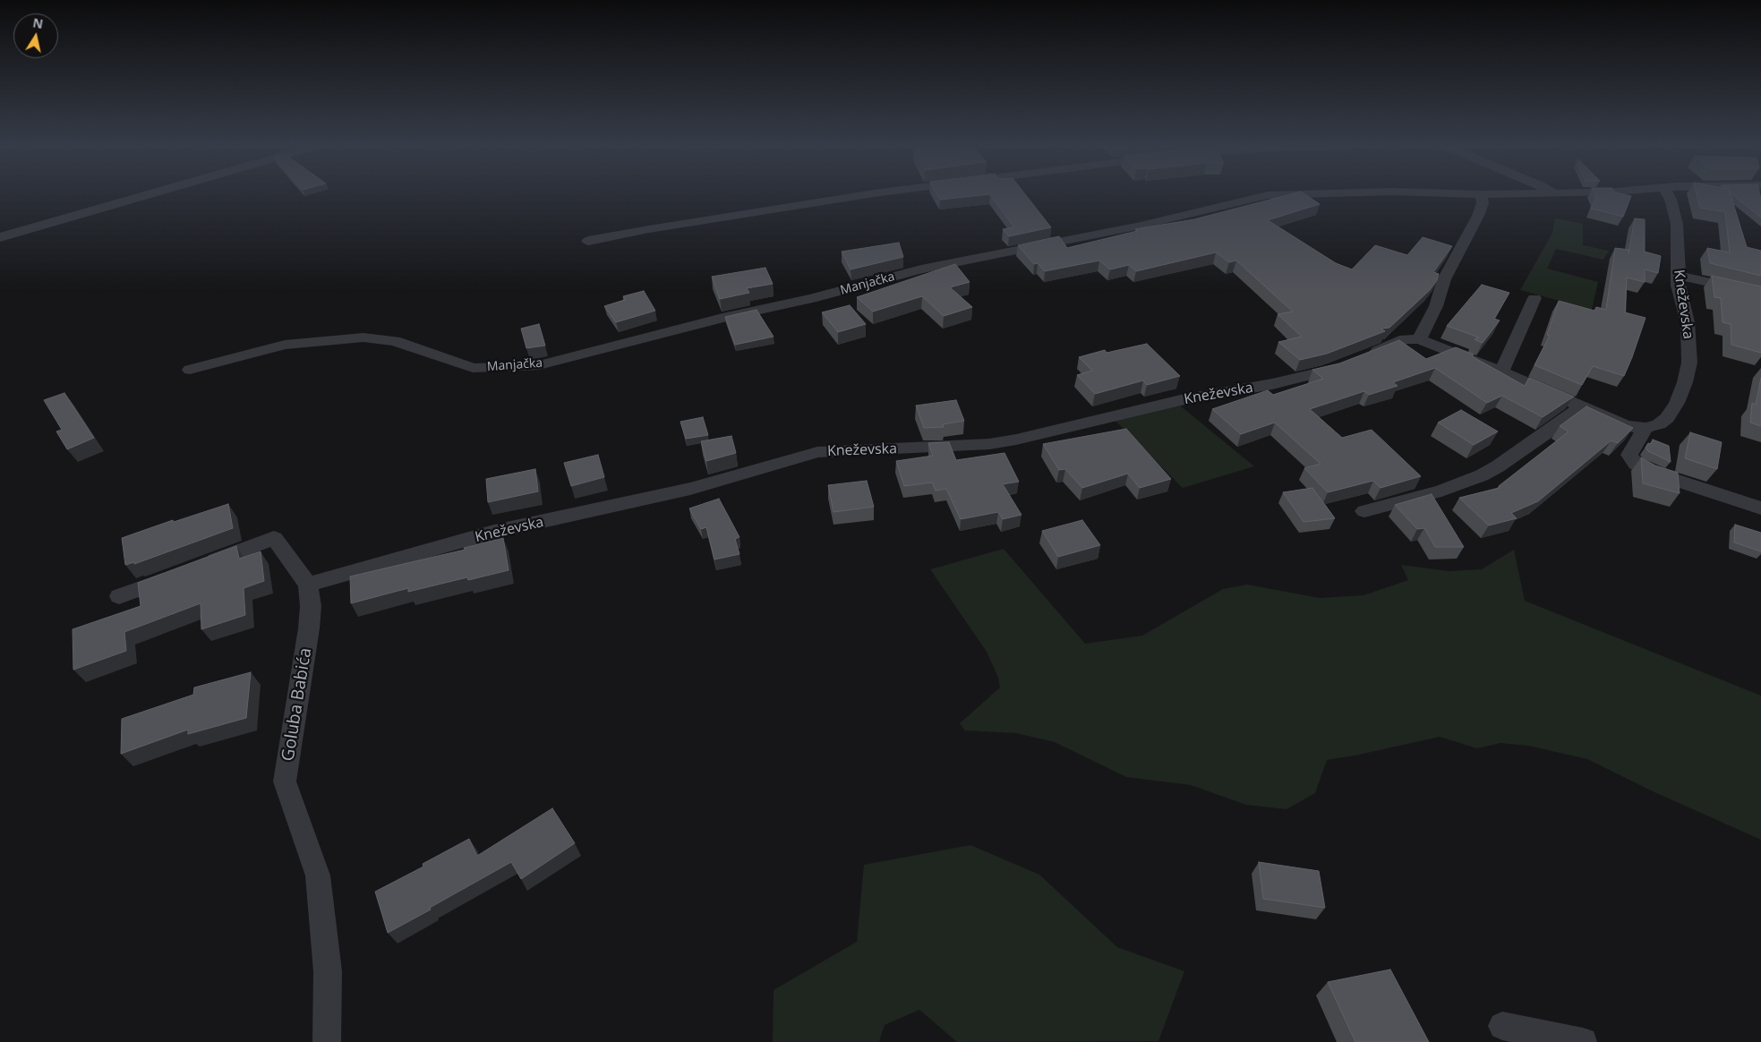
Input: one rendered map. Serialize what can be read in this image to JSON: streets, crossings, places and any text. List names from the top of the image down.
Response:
{
  "streets": {
    "street": ["Manjačka", "Kneževska", "Goluba Babića"]
  },
  "crossings": [
    ["Kneževska", "Goluba Babića"]
  ],
  "north": "top"
}
